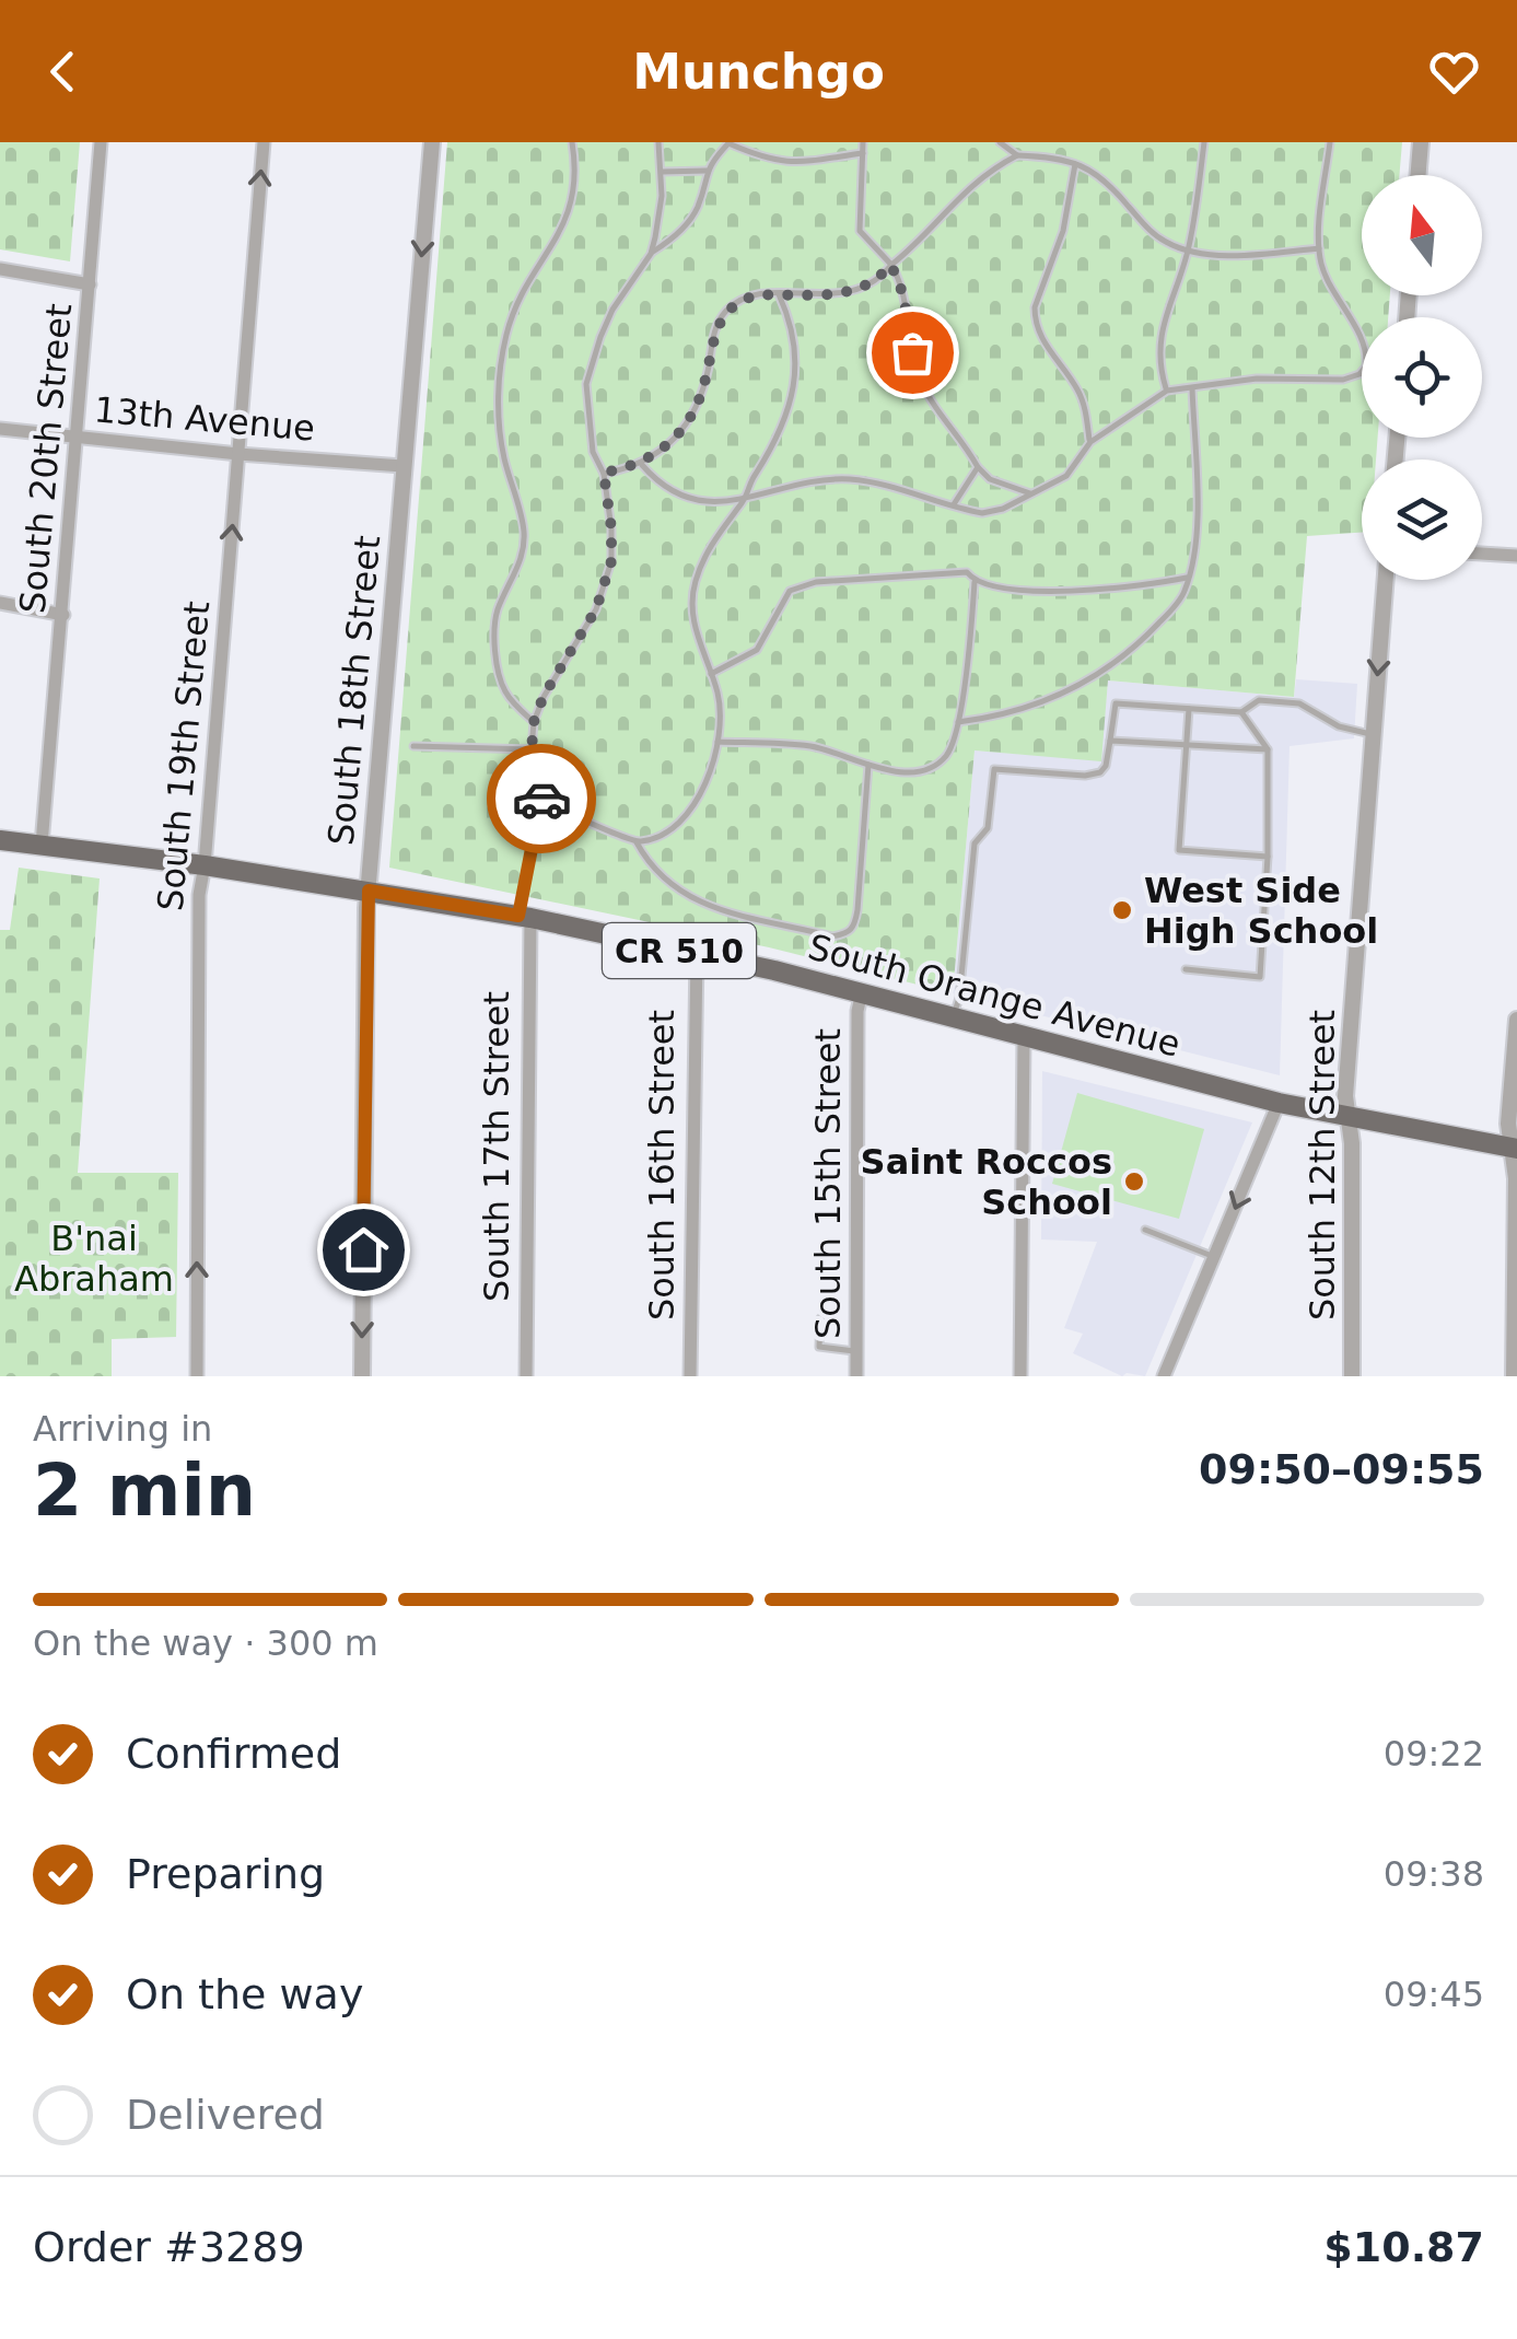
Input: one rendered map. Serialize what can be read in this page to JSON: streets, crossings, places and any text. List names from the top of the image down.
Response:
{
  "streets": {
    "main road": ["CR 510", "South Orange Avenue"],
    "street": [
      "13th Avenue",
      "South 20th Street",
      "South 18th Street",
      "South 19th Street",
      "South 17th Street",
      "South 16th Street",
      "South 12th Street",
      "South 15th Street"
    ]
  },
  "crossings": [
    ["13th Avenue", "South 20th Street"],
    ["13th Avenue", "South 18th Street"],
    ["13th Avenue", "South 19th Street"],
    ["South 20th Street", "South Orange Avenue"],
    ["South 18th Street", "South Orange Avenue"],
    ["South 19th Street", "South Orange Avenue"],
    ["South Orange Avenue", "South 17th Street"],
    ["South Orange Avenue", "South 16th Street"],
    ["South Orange Avenue", "South 12th Street"],
    ["South Orange Avenue", "South 15th Street"]
  ],
  "one_way": ["South 18th Street", "South 19th Street"],
  "parks": ["B'nai Abraham"],
  "places": ["West Side High School", "Saint Roccos School"],
  "north": "top",
  "page": {
    "header": "Munchgo",
    "heading": ["2 min", "Arriving in", "09:50–09:55"],
    "panel": ["Order #3289", "$10.87"],
    "bar": "On the way · 300 m",
    "list": [
      ["Confirmed", "09:22"],
      ["Preparing", "09:38"],
      ["On the way", "09:45"],
      "Delivered"
    ]
  }
}
